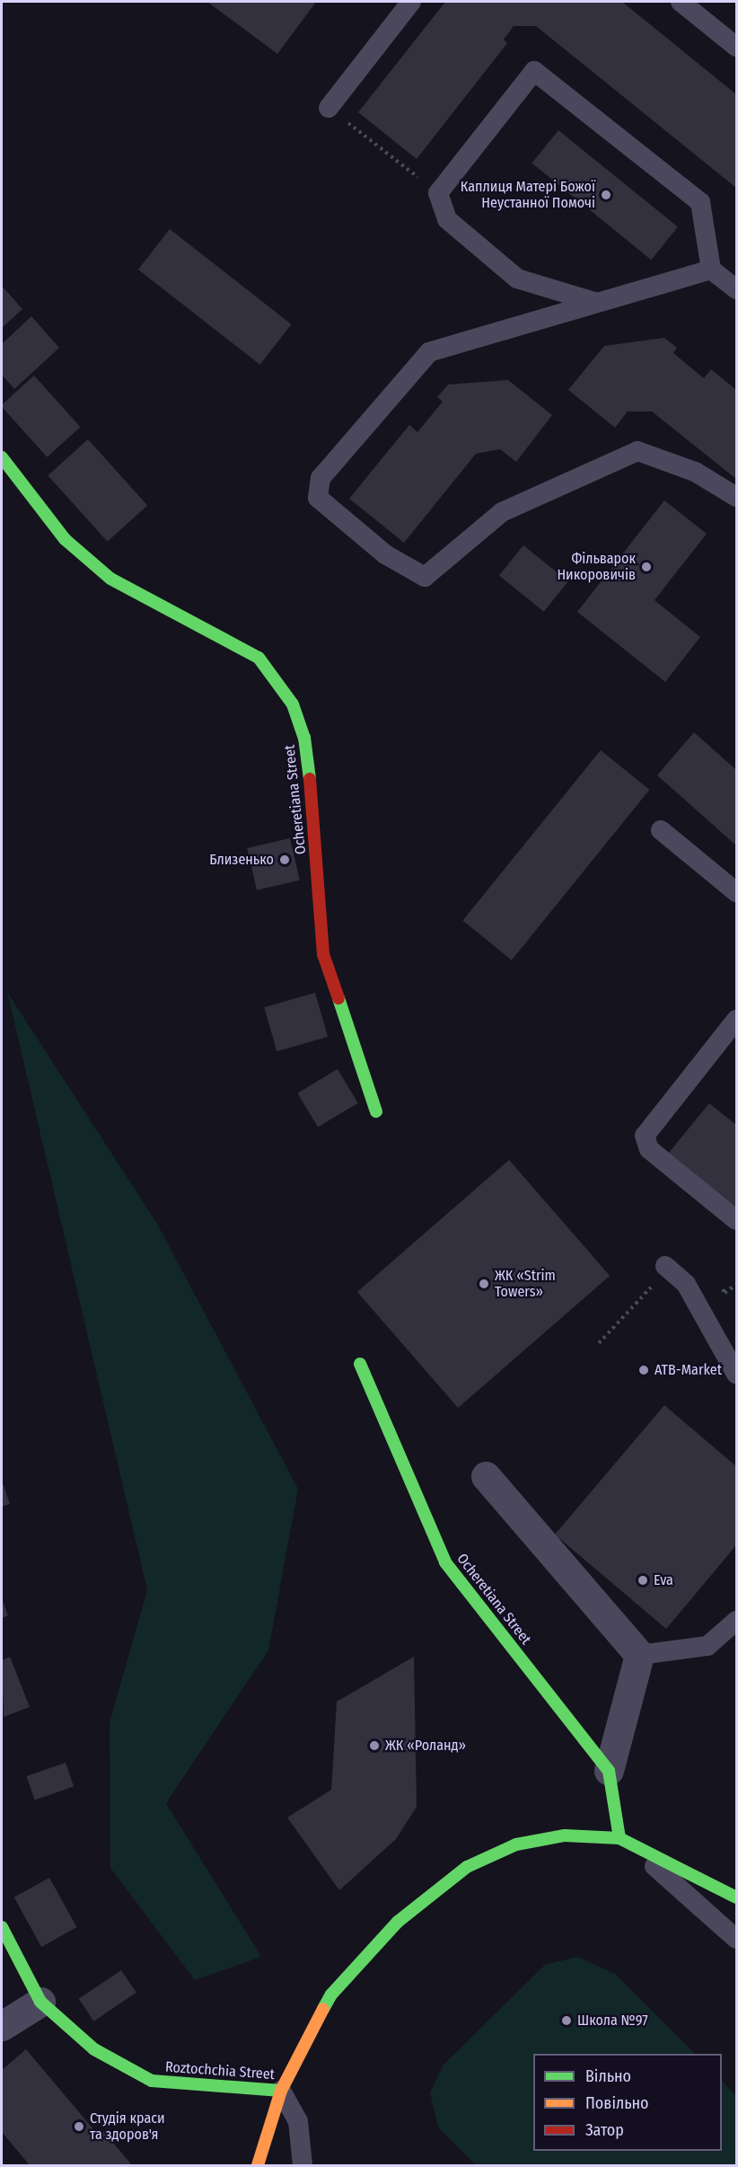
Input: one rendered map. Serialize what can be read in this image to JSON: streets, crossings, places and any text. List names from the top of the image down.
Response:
{
  "streets": {
    "street": ["Ocheretiana Street", "Roztochchia Street"]
  },
  "places": [
    "Каплиця Матері Божої Неустанної Помочі",
    "Фільварок Никоровичів",
    "Близенько",
    "ЖК «Strim Towers»",
    "ATB-Market",
    "Eva",
    "ЖК «Роланд»",
    "Школа №97",
    "Студія краси та здоров'я"
  ],
  "legend": ["Вільно", "Повільно", "Затор"]
}
